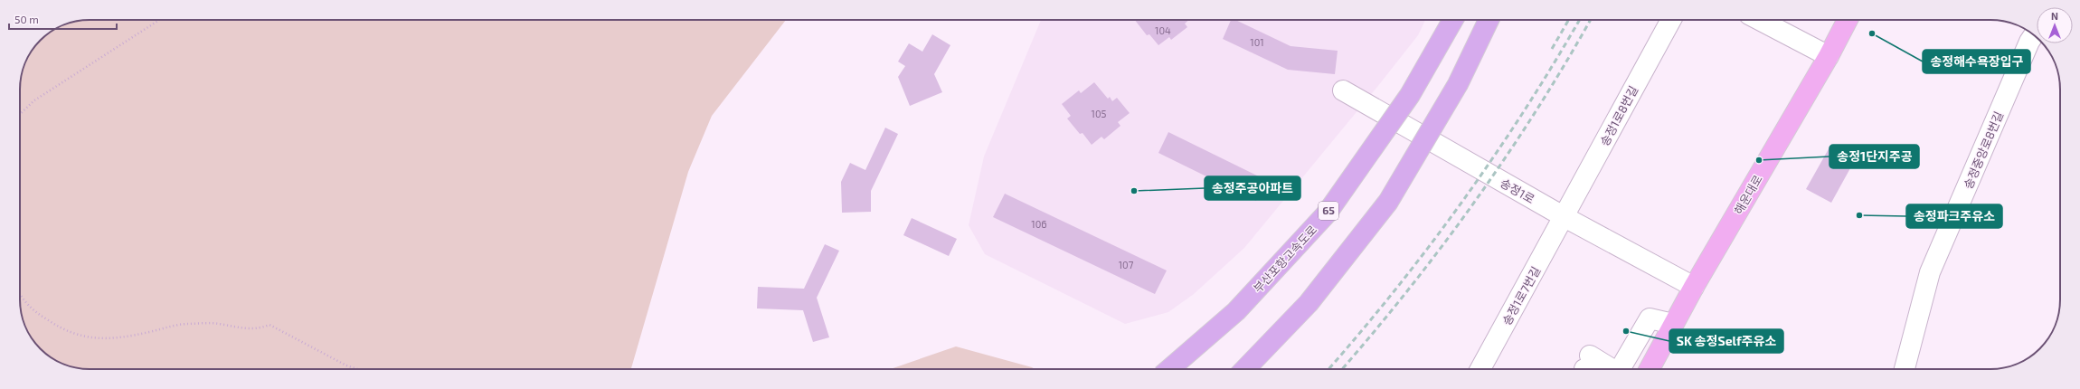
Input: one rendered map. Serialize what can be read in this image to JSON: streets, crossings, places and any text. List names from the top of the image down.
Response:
{
  "streets": {
    "highway": ["65", "부산포항고속도로"],
    "main road": ["해운대로"],
    "street": [
      "송정1로8번길",
      "송정중앙로8번길",
      "송정1로",
      "송정1로7번길"
    ]
  },
  "crossings": [
    ["송정1로8번길", "송정1로"],
    ["송정1로8번길", "송정1로7번길"],
    ["송정1로", "해운대로"],
    ["송정1로", "송정1로7번길"]
  ],
  "places": [
    "송정해수욕장입구",
    "송정1단지주공",
    "송정주공아파트",
    "송정파크주유소",
    "SK 송정Self주유소"
  ],
  "house_numbers": [
    "104",
    "101",
    "105",
    "106",
    "107"
  ],
  "scale_bar": "50 m",
  "north": "top"
}
